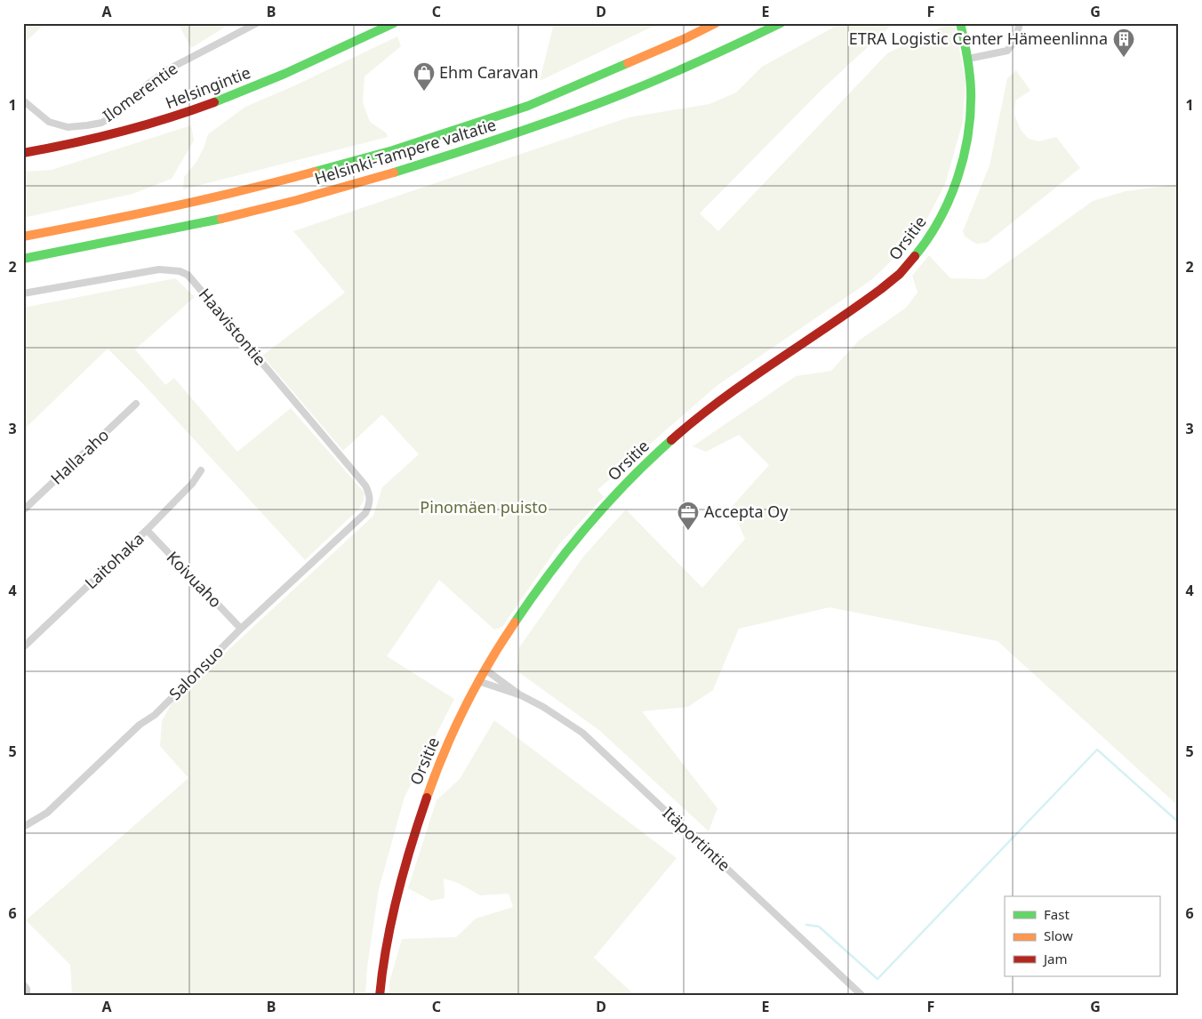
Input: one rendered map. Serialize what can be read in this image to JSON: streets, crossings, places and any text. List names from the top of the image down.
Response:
{
  "streets": {
    "main road": ["Helsingintie", "Helsinki-Tampere valtatie", "Orsitie"],
    "street": [
      "Ilomerentie",
      "Haavistontie",
      "Halla-aho",
      "Laitohaka",
      "Koivuaho",
      "Salonsuo",
      "Itäportintie"
    ]
  },
  "crossings": [
    ["Orsitie", "Itäportintie"],
    ["Haavistontie", "Salonsuo"],
    ["Laitohaka", "Koivuaho"],
    ["Koivuaho", "Salonsuo"]
  ],
  "parks": ["Pinomäen puisto"],
  "places": {
    "building": ["ETRA Logistic Center Hämeenlinna"],
    "shop": ["Ehm Caravan"],
    "office": ["Accepta Oy"]
  },
  "legend": ["Fast", "Slow", "Jam"],
  "grid": {
    "columns": [
      "A",
      "B",
      "C",
      "D",
      "E",
      "F",
      "G"
    ],
    "rows": [
      "1",
      "2",
      "3",
      "4",
      "5",
      "6"
    ]
  }
}
